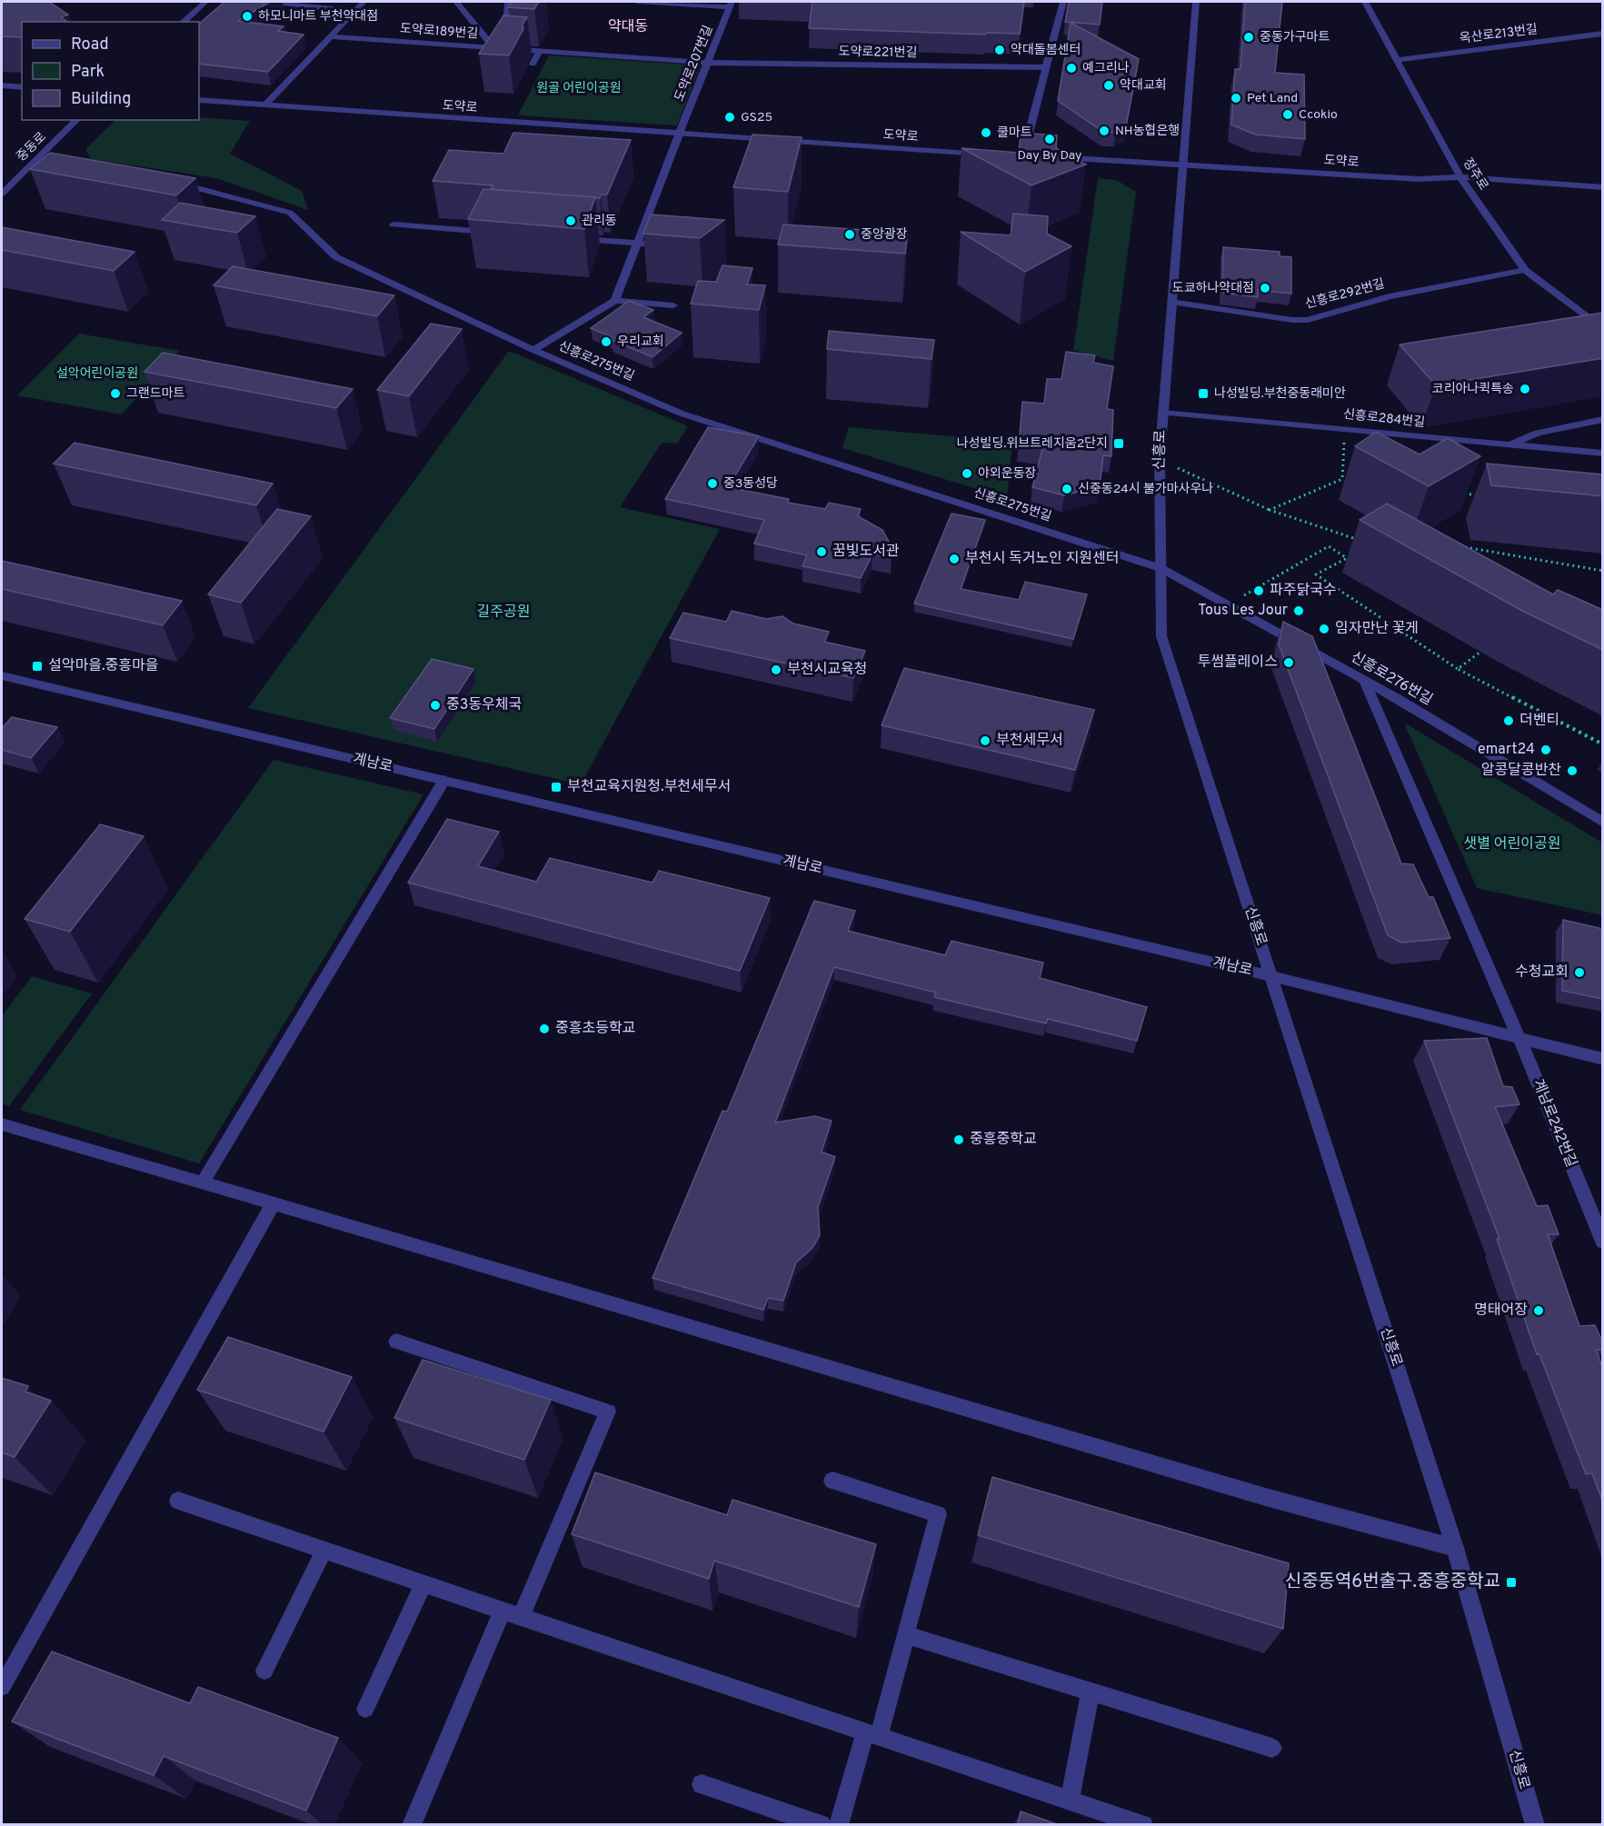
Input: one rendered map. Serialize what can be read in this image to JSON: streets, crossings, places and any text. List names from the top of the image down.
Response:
{
  "streets": {
    "street": [
      "도약로189번길",
      "옥산로213번길",
      "도약로221번길",
      "도약로207번길",
      "도약로",
      "중동로",
      "정주로",
      "신흥로292번길",
      "신흥로275번길",
      "신흥로284번길",
      "신흥로",
      "신흥로276번길",
      "계남로",
      "계남로242번길"
    ]
  },
  "crossings": [
    ["도약로189번길", "도약로221번길"],
    ["도약로189번길", "도약로207번길"],
    ["옥산로213번길", "정주로"],
    ["도약로221번길", "도약로207번길"],
    ["도약로207번길", "도약로"],
    ["도약로", "정주로"],
    ["도약로", "신흥로"],
    ["정주로", "신흥로292번길"],
    ["신흥로292번길", "신흥로"],
    ["신흥로275번길", "신흥로"],
    ["신흥로275번길", "신흥로276번길"],
    ["신흥로284번길", "신흥로"],
    ["신흥로", "신흥로276번길"],
    ["신흥로", "계남로"],
    ["신흥로276번길", "계남로242번길"],
    ["계남로", "계남로242번길"]
  ],
  "districts": ["약대동"],
  "parks": [
    "원골 어린이공원",
    "설악어린이공원",
    "길주공원",
    "샛별 어린이공원"
  ],
  "places": {
    "other": [
      "하모니마트 부천약대점",
      "중동가구마트",
      "약대돌봄센터",
      "예그리나",
      "약대교회",
      "Pet Land",
      "Ccokio",
      "GS25",
      "NH농협은행",
      "쿨마트",
      "Day By Day",
      "관리동",
      "중앙광장",
      "도쿄하나약대점",
      "우리교회",
      "코리아나퀵특송",
      "그랜드마트",
      "야외운동장",
      "중3동성당",
      "신중동24시 불가마사우나",
      "꿈빛도서관",
      "부천시 독거노인 지원센터",
      "파주닭국수",
      "Tous Les Jour",
      "임자만난 꽃게",
      "투썸플레이스",
      "부천시교육청",
      "중3동우체국",
      "더벤티",
      "부천세무서",
      "emart24",
      "알콩달콩반찬",
      "수청교회",
      "중흥초등학교",
      "중흥중학교",
      "명태어장"
    ],
    "transit": [
      "나성빌딩.부천중동래미안",
      "나성빌딩.위브트레지움2단지",
      "설악마을.중흥마을",
      "부천교육지원청.부천세무서",
      "신중동역6번출구.중흥중학교"
    ]
  },
  "legend": ["Road", "Park", "Building"]
}
